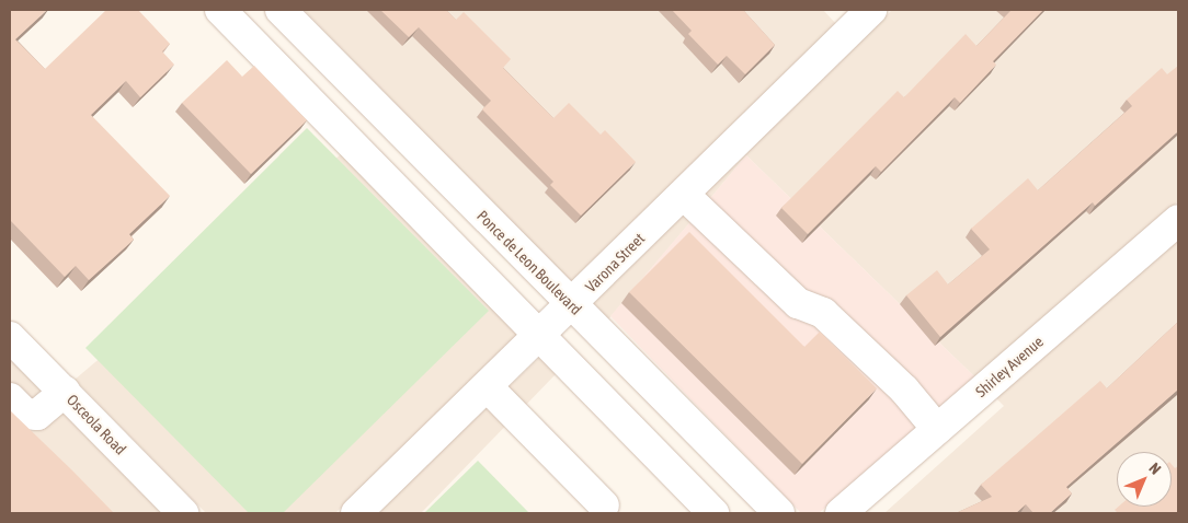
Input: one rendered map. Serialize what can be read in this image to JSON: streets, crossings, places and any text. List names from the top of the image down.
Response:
{
  "streets": {
    "street": [
      "Ponce de Leon Boulevard",
      "Varona Street",
      "Shirley Avenue",
      "Osceola Road"
    ]
  },
  "crossings": [
    ["Ponce de Leon Boulevard", "Varona Street"]
  ],
  "north": "top right"
}
